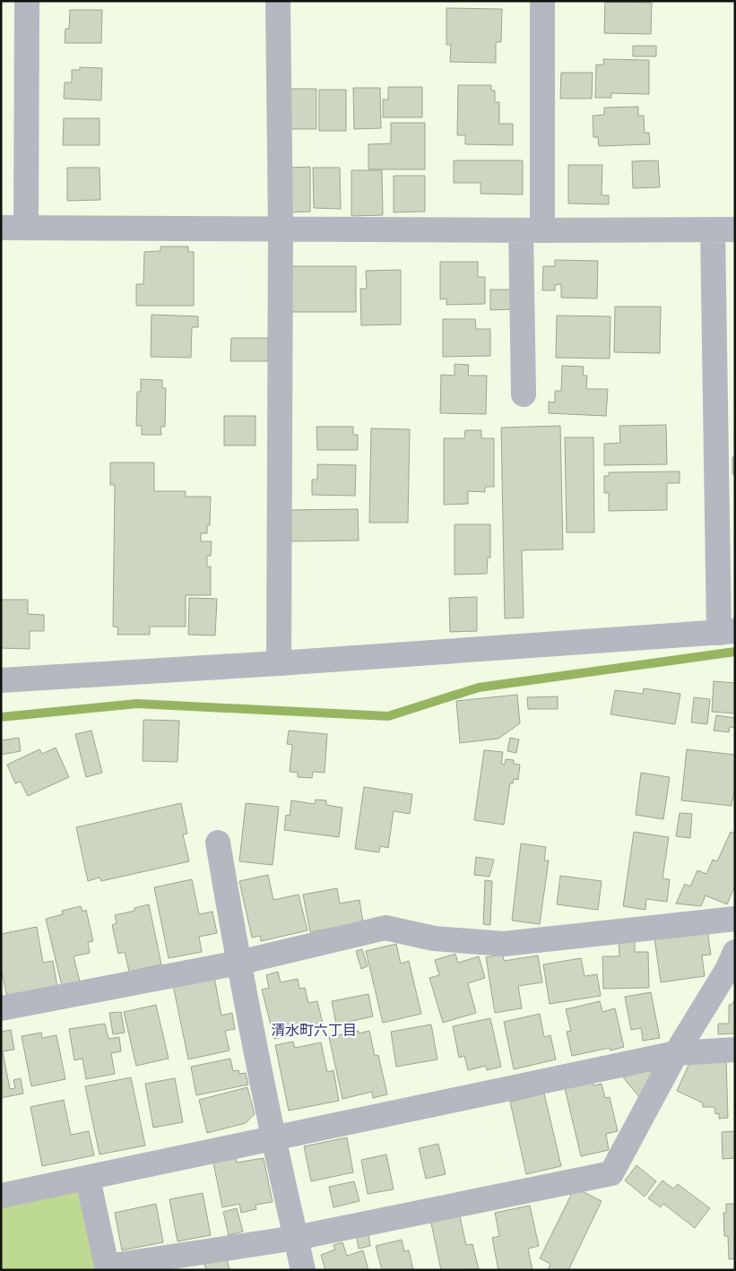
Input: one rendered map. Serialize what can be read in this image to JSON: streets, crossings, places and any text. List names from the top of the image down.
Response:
{
  "districts": ["清水町六丁目"]
}
